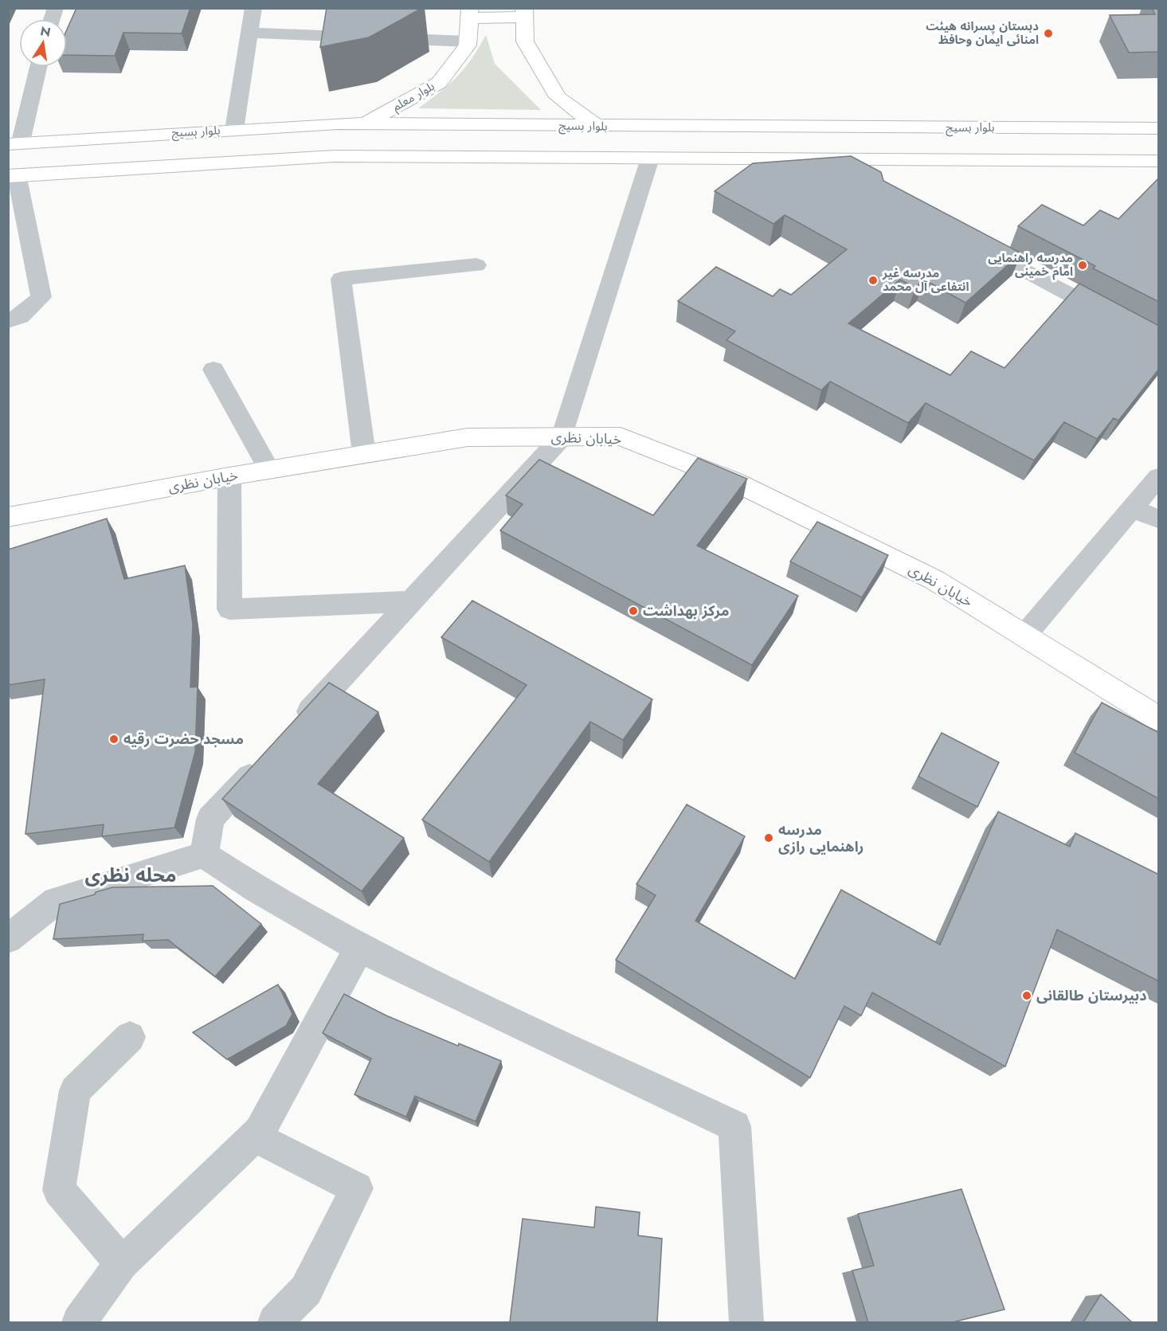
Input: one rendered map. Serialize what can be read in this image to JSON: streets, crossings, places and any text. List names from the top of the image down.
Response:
{
  "streets": {
    "main road": ["بلوار معلم", "بلوار بسیج", "خیابان نظری"]
  },
  "crossings": [
    ["بلوار معلم", "بلوار بسیج"]
  ],
  "districts": ["محله نظری"],
  "places": [
    "دبستان پسرانه هیئت امنائی ایمان وحافظ",
    "مدرسه راهنمایی امام خمینی",
    "مدرسه غیر انتفاعی آل محمد",
    "مرکز بهداشت",
    "مسجد حضرت رقیه",
    "مدرسه راهنمایی رازی",
    "دبیرستان طالقانی"
  ],
  "north": "top"
}
